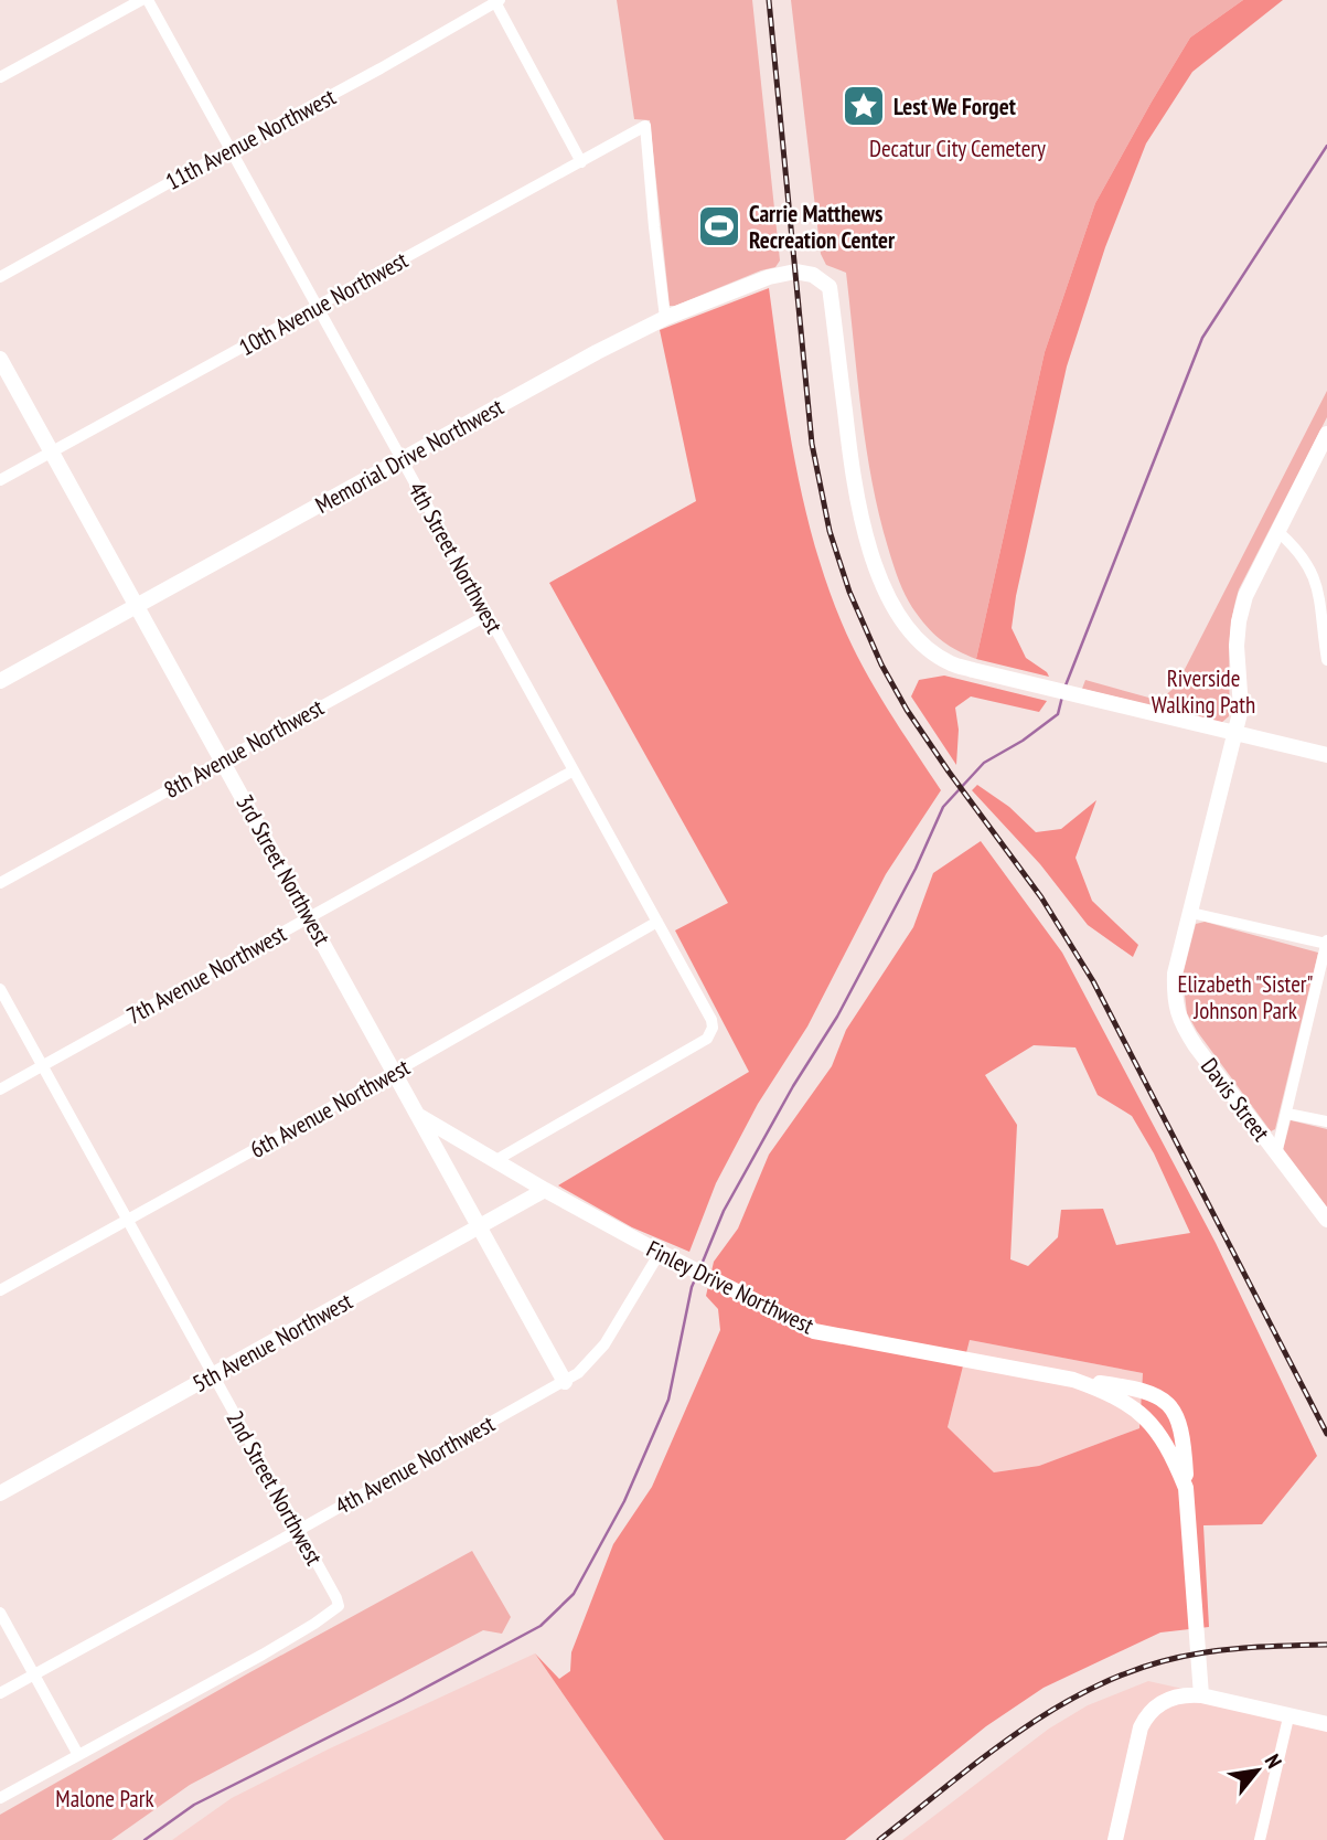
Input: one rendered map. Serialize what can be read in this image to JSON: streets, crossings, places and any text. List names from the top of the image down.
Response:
{
  "streets": {
    "street": [
      "11th Avenue Northwest",
      "10th Avenue Northwest",
      "Memorial Drive Northwest",
      "4th Street Northwest",
      "8th Avenue Northwest",
      "3rd Street Northwest",
      "7th Avenue Northwest",
      "Davis Street",
      "6th Avenue Northwest",
      "Finley Drive Northwest",
      "5th Avenue Northwest",
      "4th Avenue Northwest",
      "2nd Street Northwest"
    ]
  },
  "crossings": [
    ["11th Avenue Northwest", "4th Street Northwest"],
    ["10th Avenue Northwest", "Memorial Drive Northwest"],
    ["10th Avenue Northwest", "4th Street Northwest"],
    ["10th Avenue Northwest", "3rd Street Northwest"],
    ["Memorial Drive Northwest", "4th Street Northwest"],
    ["Memorial Drive Northwest", "3rd Street Northwest"],
    ["Memorial Drive Northwest", "Davis Street"],
    ["4th Street Northwest", "8th Avenue Northwest"],
    ["4th Street Northwest", "7th Avenue Northwest"],
    ["4th Street Northwest", "6th Avenue Northwest"],
    ["4th Street Northwest", "Finley Drive Northwest"],
    ["8th Avenue Northwest", "3rd Street Northwest"],
    ["3rd Street Northwest", "7th Avenue Northwest"],
    ["3rd Street Northwest", "6th Avenue Northwest"],
    ["3rd Street Northwest", "Finley Drive Northwest"],
    ["3rd Street Northwest", "5th Avenue Northwest"],
    ["3rd Street Northwest", "4th Avenue Northwest"],
    ["7th Avenue Northwest", "2nd Street Northwest"],
    ["6th Avenue Northwest", "2nd Street Northwest"],
    ["Finley Drive Northwest", "5th Avenue Northwest"],
    ["Finley Drive Northwest", "4th Avenue Northwest"],
    ["5th Avenue Northwest", "2nd Street Northwest"],
    ["4th Avenue Northwest", "2nd Street Northwest"]
  ],
  "parks": [
    "Decatur City Cemetery",
    "Riverside Walking Path",
    "Elizabeth \"Sister\" Johnson Park",
    "Malone Park"
  ],
  "places": {
    "place": ["Lest We Forget"],
    "sports": ["Carrie Matthews Recreation Center"]
  },
  "north": "top right"
}
